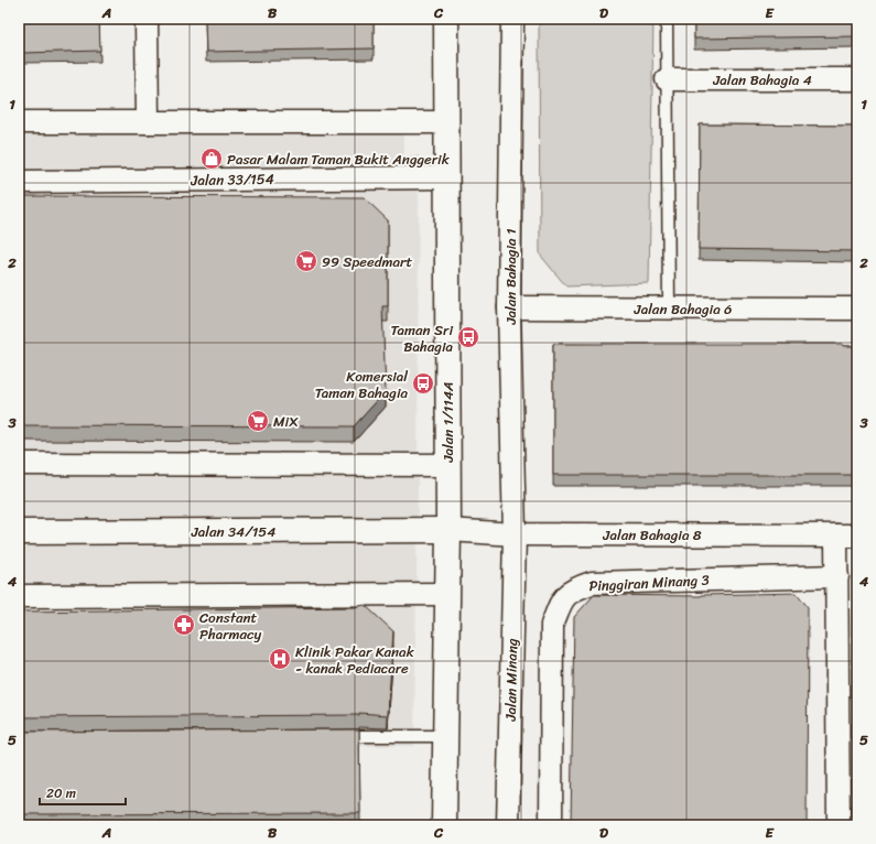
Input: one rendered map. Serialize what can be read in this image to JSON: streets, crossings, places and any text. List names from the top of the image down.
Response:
{
  "streets": {
    "street": [
      "Jalan Bahagia 4",
      "Jalan 33/154",
      "Jalan Bahagia 1",
      "Jalan Bahagia 6",
      "Jalan 1/114A",
      "Jalan 34/154",
      "Jalan Bahagia 8",
      "Pinggiran Minang 3",
      "Jalan Minang"
    ]
  },
  "crossings": [
    ["Jalan 33/154", "Jalan 1/114A"],
    ["Jalan Bahagia 1", "Jalan Bahagia 6"],
    ["Jalan Bahagia 1", "Jalan Bahagia 8"],
    ["Jalan Bahagia 1", "Jalan Minang"],
    ["Jalan 1/114A", "Jalan 34/154"],
    ["Jalan 1/114A", "Jalan Bahagia 8"],
    ["Jalan 34/154", "Jalan Bahagia 8"],
    ["Jalan Bahagia 8", "Jalan Minang"]
  ],
  "places": {
    "shop": ["Pasar Malam Taman Bukit Anggerik"],
    "supermarket": ["99 Speedmart", "MiX"],
    "bus stop": ["Taman Sri Bahagia", "Komersial Taman Bahagia"],
    "pharmacy": ["Constant Pharmacy"],
    "hospital": ["Klinik Pakar Kanak - kanak Pediacare"]
  },
  "scale_bar": "20 m",
  "grid": {
    "columns": [
      "A",
      "B",
      "C",
      "D",
      "E"
    ],
    "rows": [
      "1",
      "2",
      "3",
      "4",
      "5"
    ]
  }
}
